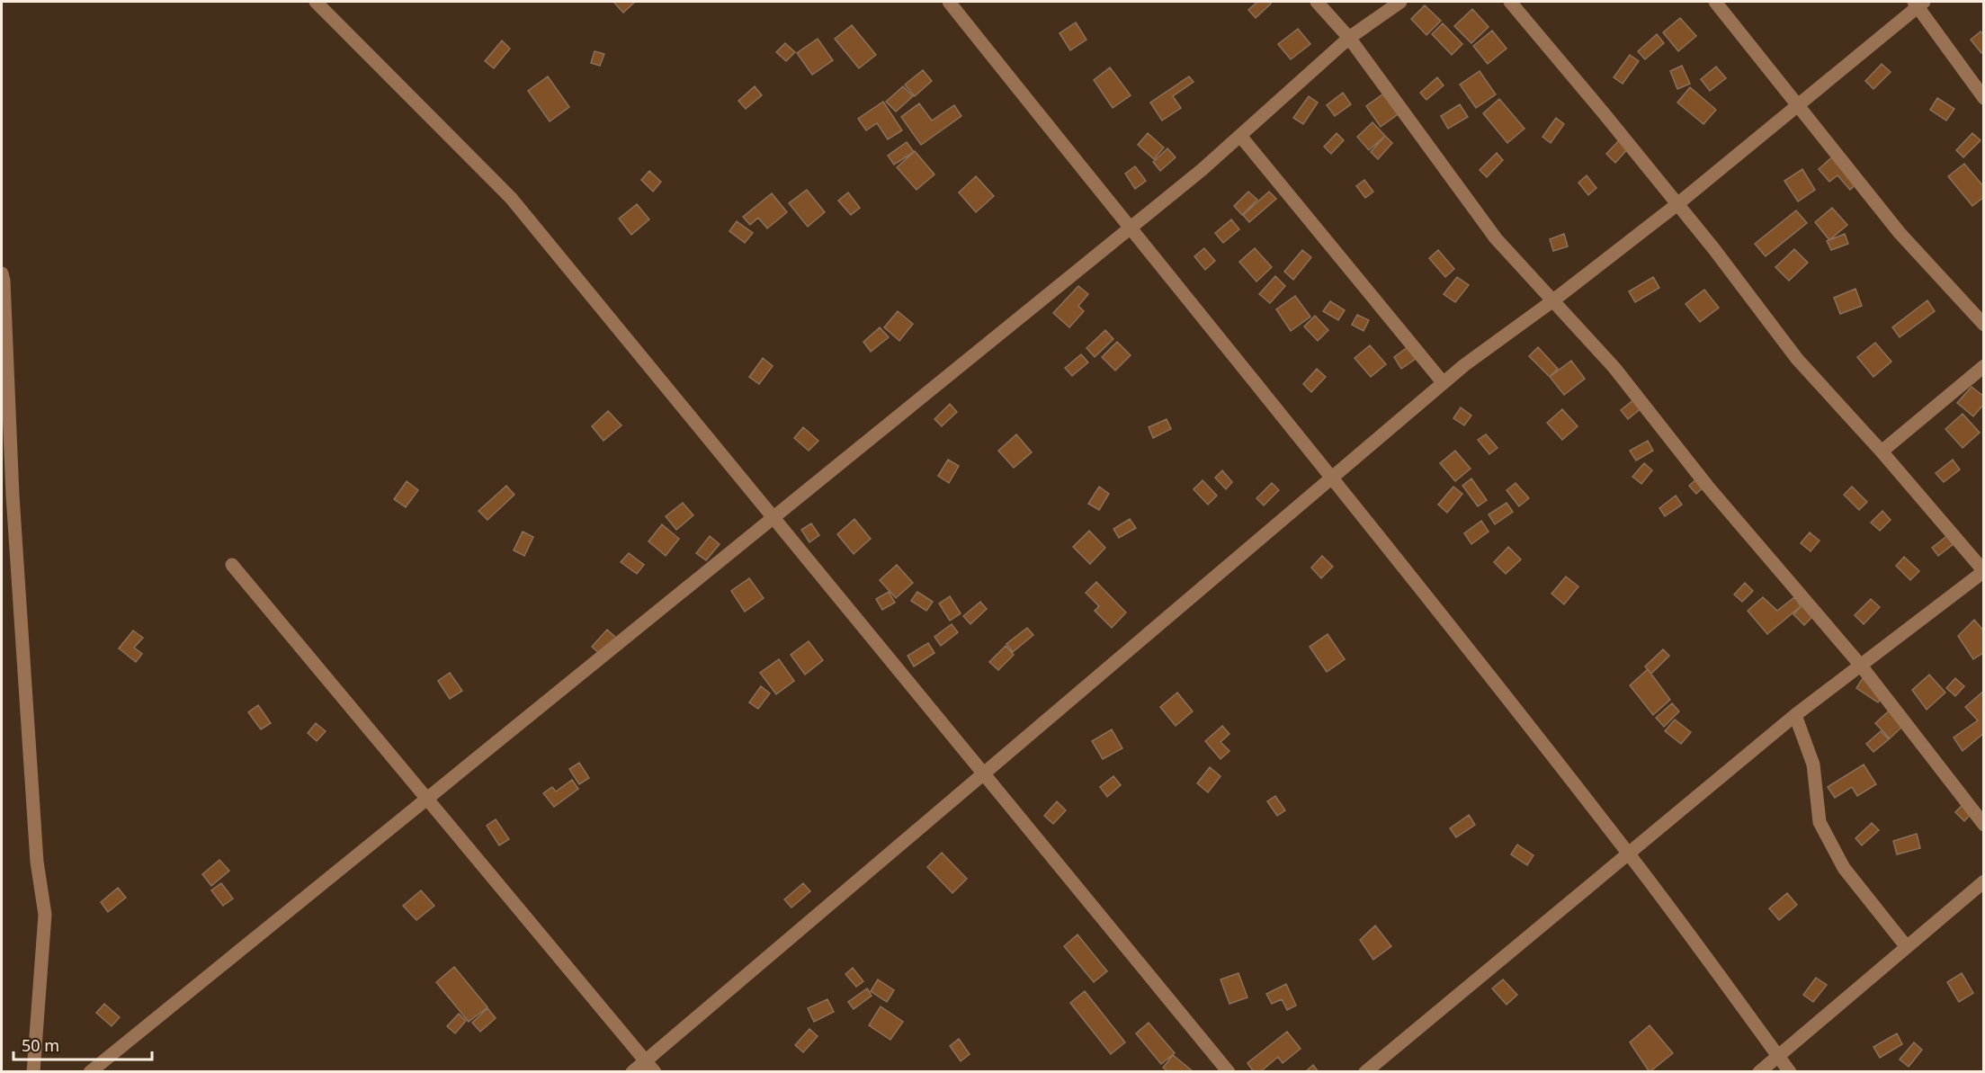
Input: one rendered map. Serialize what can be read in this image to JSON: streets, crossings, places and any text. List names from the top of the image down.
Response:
{
  "scale_bar": "50 m"
}
